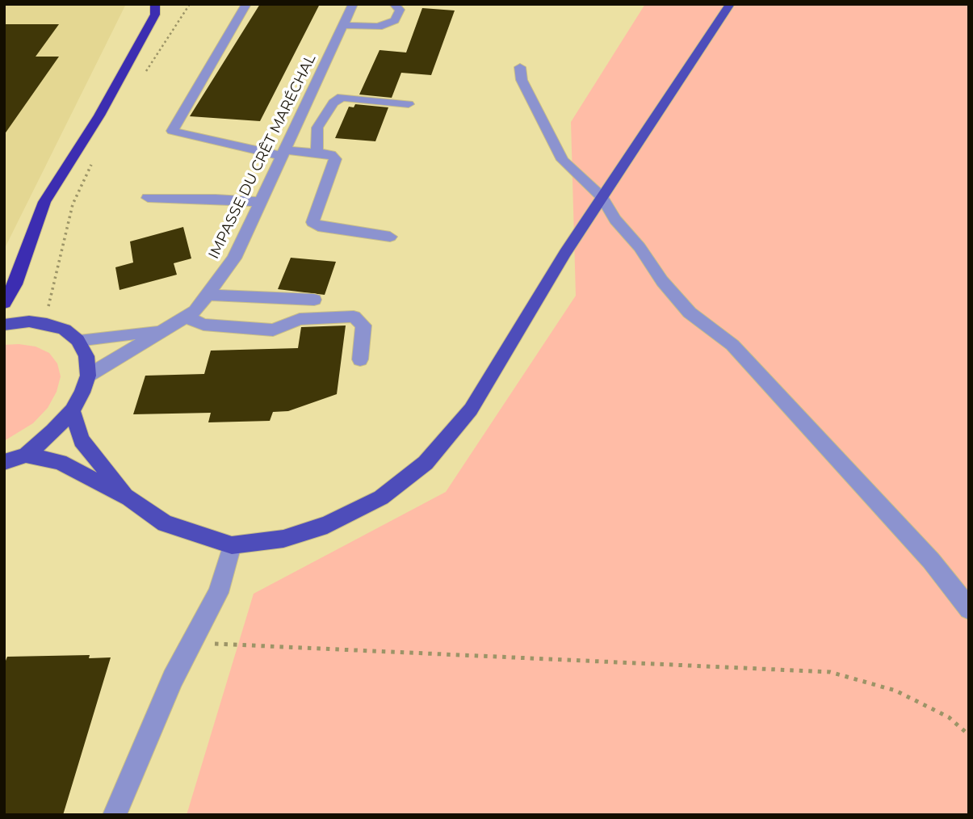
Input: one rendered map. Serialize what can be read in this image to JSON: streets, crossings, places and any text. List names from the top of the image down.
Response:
{
  "streets": {
    "street": ["IMPASSE DU CRÊT MARÉCHAL"]
  }
}
